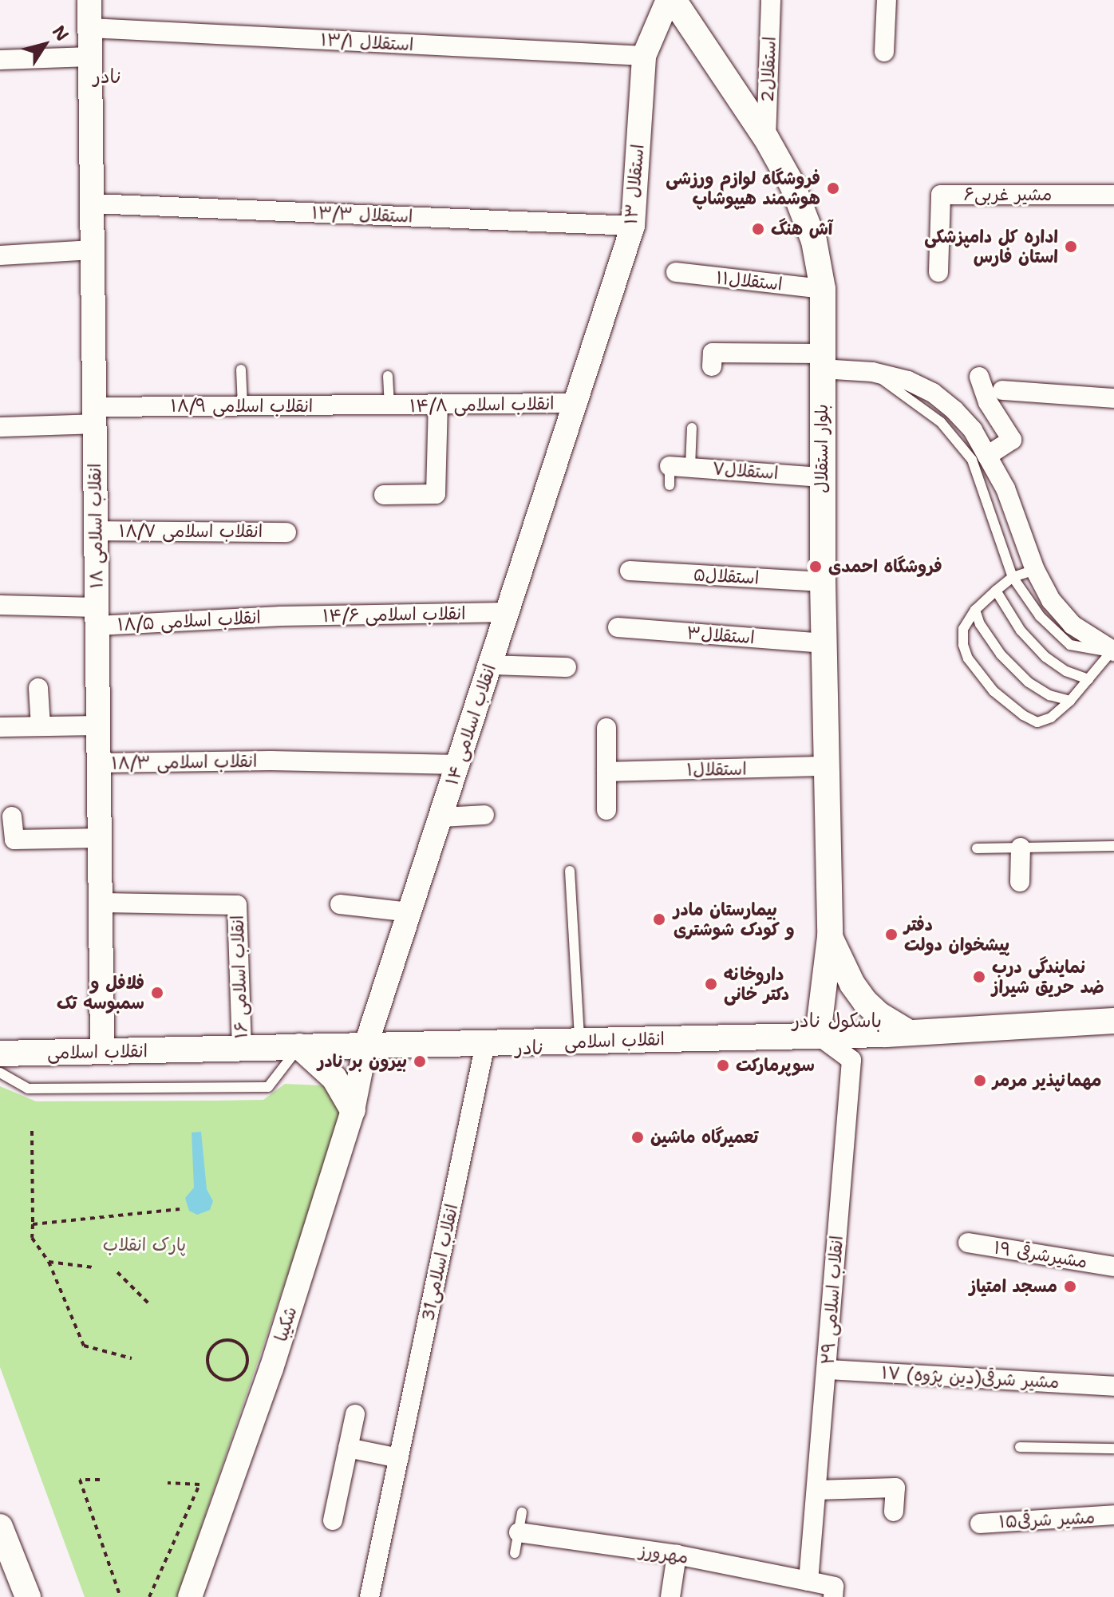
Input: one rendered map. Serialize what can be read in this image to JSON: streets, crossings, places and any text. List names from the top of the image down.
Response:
{
  "streets": {
    "main road": ["بلوار استقلال", "انقلاب اسلامی"],
    "street": [
      "۱۳/۱ استقلال",
      "2استقلال",
      "۱۳ استقلال",
      "مشیر غربی۶",
      "۱۳/۳ استقلال",
      "استقلال۱۱",
      "۱۴/۸ انقلاب اسلامی",
      "۱۸/۹ انقلاب اسلامی",
      "استقلال۷",
      "۱۸ انقلاب اسلامی",
      "۱۸/۷ انقلاب اسلامی",
      "استقلال۵",
      "۱۴/۶ انقلاب اسلامی",
      "۱۸/۵ انقلاب اسلامی",
      "استقلال۳",
      "۱۴ انقلاب اسلامی",
      "۱۸/۳ انقلاب اسلامی",
      "استقلال۱",
      "۱۶ انقلاب اسلامی",
      "مشیرشرقی ۱۹",
      "31انقلاب اسلامی",
      "انقلاب اسلامی ۲۹",
      "شکیبا",
      "۱۷ مشیر شرقی(دین پژوه)",
      "مشیر شرقی۱۵",
      "مهرورز"
    ]
  },
  "crossings": [
    ["۱۳/۱ استقلال", "۱۳ استقلال"],
    ["۱۳/۱ استقلال", "۱۸ انقلاب اسلامی"],
    ["2استقلال", "بلوار استقلال"],
    ["۱۳ استقلال", "۱۳/۳ استقلال"],
    ["۱۳ استقلال", "۱۴/۸ انقلاب اسلامی"],
    ["۱۳ استقلال", "۱۴ انقلاب اسلامی"],
    ["۱۳/۳ استقلال", "۱۸ انقلاب اسلامی"],
    ["استقلال۱۱", "بلوار استقلال"],
    ["۱۴/۸ انقلاب اسلامی", "۱۸/۹ انقلاب اسلامی"],
    ["۱۴/۸ انقلاب اسلامی", "۱۴ انقلاب اسلامی"],
    ["۱۸/۹ انقلاب اسلامی", "۱۸ انقلاب اسلامی"],
    ["بلوار استقلال", "استقلال۷"],
    ["بلوار استقلال", "استقلال۵"],
    ["بلوار استقلال", "استقلال۳"],
    ["بلوار استقلال", "استقلال۱"],
    ["بلوار استقلال", "انقلاب اسلامی"],
    ["بلوار استقلال", "انقلاب اسلامی ۲۹"],
    ["۱۸ انقلاب اسلامی", "۱۸/۷ انقلاب اسلامی"],
    ["۱۸ انقلاب اسلامی", "۱۸/۵ انقلاب اسلامی"],
    ["۱۸ انقلاب اسلامی", "۱۸/۳ انقلاب اسلامی"],
    ["۱۸ انقلاب اسلامی", "۱۶ انقلاب اسلامی"],
    ["۱۸ انقلاب اسلامی", "انقلاب اسلامی"],
    ["۱۴/۶ انقلاب اسلامی", "۱۸/۵ انقلاب اسلامی"],
    ["۱۴/۶ انقلاب اسلامی", "۱۴ انقلاب اسلامی"],
    ["۱۴ انقلاب اسلامی", "۱۸/۳ انقلاب اسلامی"],
    ["۱۴ انقلاب اسلامی", "انقلاب اسلامی"],
    ["۱۴ انقلاب اسلامی", "شکیبا"],
    ["۱۶ انقلاب اسلامی", "انقلاب اسلامی"],
    ["انقلاب اسلامی", "31انقلاب اسلامی"],
    ["انقلاب اسلامی", "انقلاب اسلامی ۲۹"],
    ["انقلاب اسلامی", "شکیبا"],
    ["انقلاب اسلامی ۲۹", "۱۷ مشیر شرقی(دین پژوه)"],
    ["انقلاب اسلامی ۲۹", "مهرورز"]
  ],
  "districts": ["نادر", "باسکول نادر", "نادر"],
  "parks": ["پارک انقلاب"],
  "places": [
    "فروشگاه لوازم ورزشی هوشمند هیپوشاپ",
    "آش هنگ",
    "اداره کل دامپزشکی استان فارس",
    "فروشگاه احمدی",
    "بیمارستان مادر و کودک شوشتری",
    "دفتر پیشخوان دولت",
    "نمایندگی درب ضد حریق شیراز",
    "داروخانه دکتر خانی",
    "فلافل و سمبوسه تک",
    "بیرون بر نادر",
    "سوپرمارکت",
    "مهمانپذیر مرمر",
    "تعمیرگاه ماشین",
    "مسجد امتیاز"
  ],
  "north": "top right"
}
